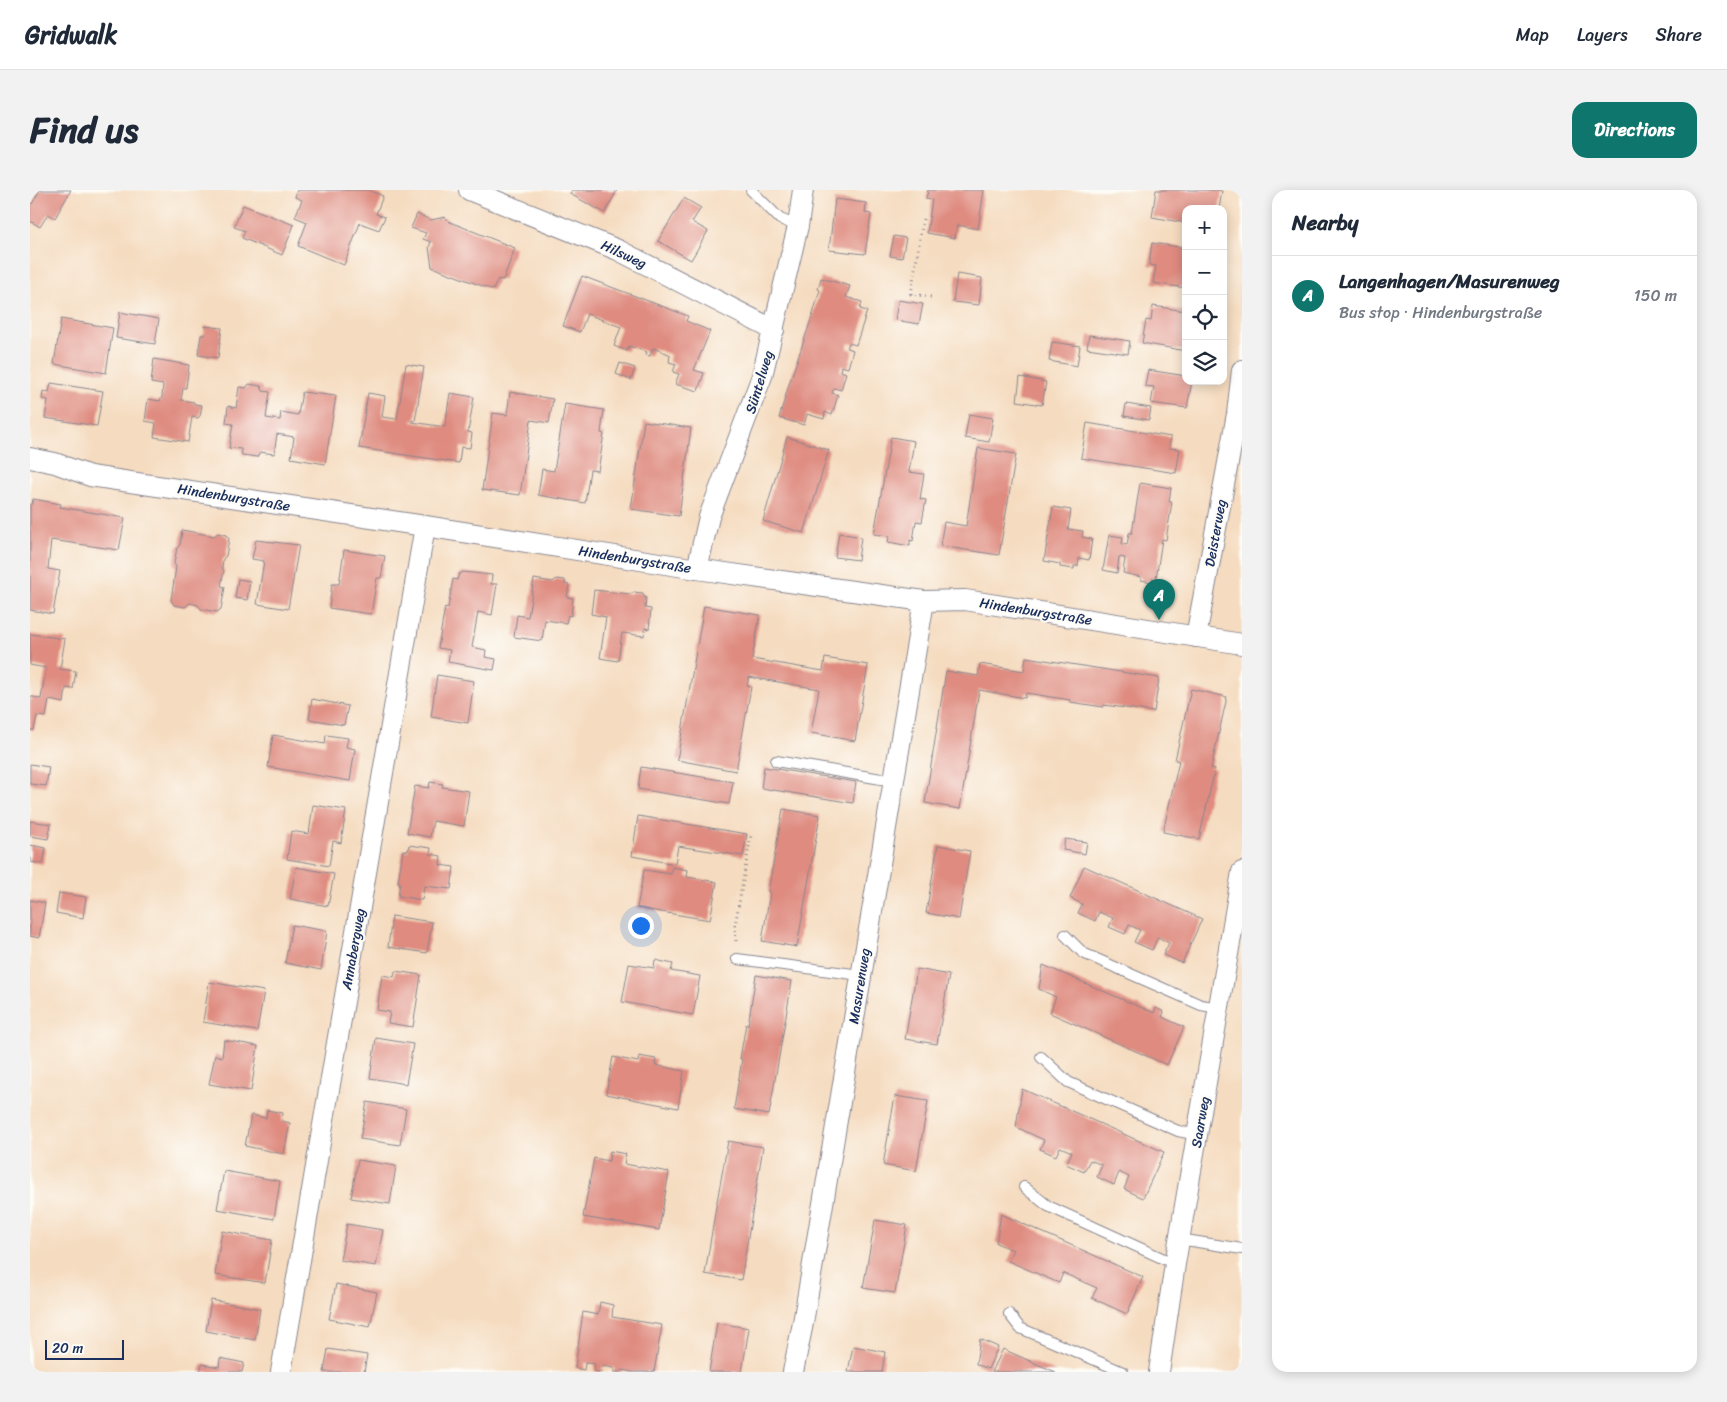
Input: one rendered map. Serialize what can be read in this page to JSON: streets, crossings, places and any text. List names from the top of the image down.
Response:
{
  "streets": {
    "street": [
      "Hilsweg",
      "Süntelweg",
      "Hindenburgstraße",
      "Deisterweg",
      "Annabergweg",
      "Masurenweg",
      "Saarweg"
    ]
  },
  "crossings": [
    ["Hilsweg", "Süntelweg"],
    ["Süntelweg", "Hindenburgstraße"],
    ["Hindenburgstraße", "Deisterweg"],
    ["Hindenburgstraße", "Annabergweg"],
    ["Hindenburgstraße", "Masurenweg"]
  ],
  "scale_bar": "20 m",
  "page": {
    "header": "Gridwalk",
    "nav": ["Map", "Layers", "Share"],
    "title": "Find us",
    "buttons": "Directions",
    "heading": "Nearby",
    "map_buttons": ["+", "−"],
    "list": [
      {
        "mark": "A",
        "name": "Langenhagen/Masurenweg",
        "note": "Bus stop · Hindenburgstraße",
        "value": "150 m"
      }
    ],
    "pins": "A",
    "scale": "20 m"
  }
}
